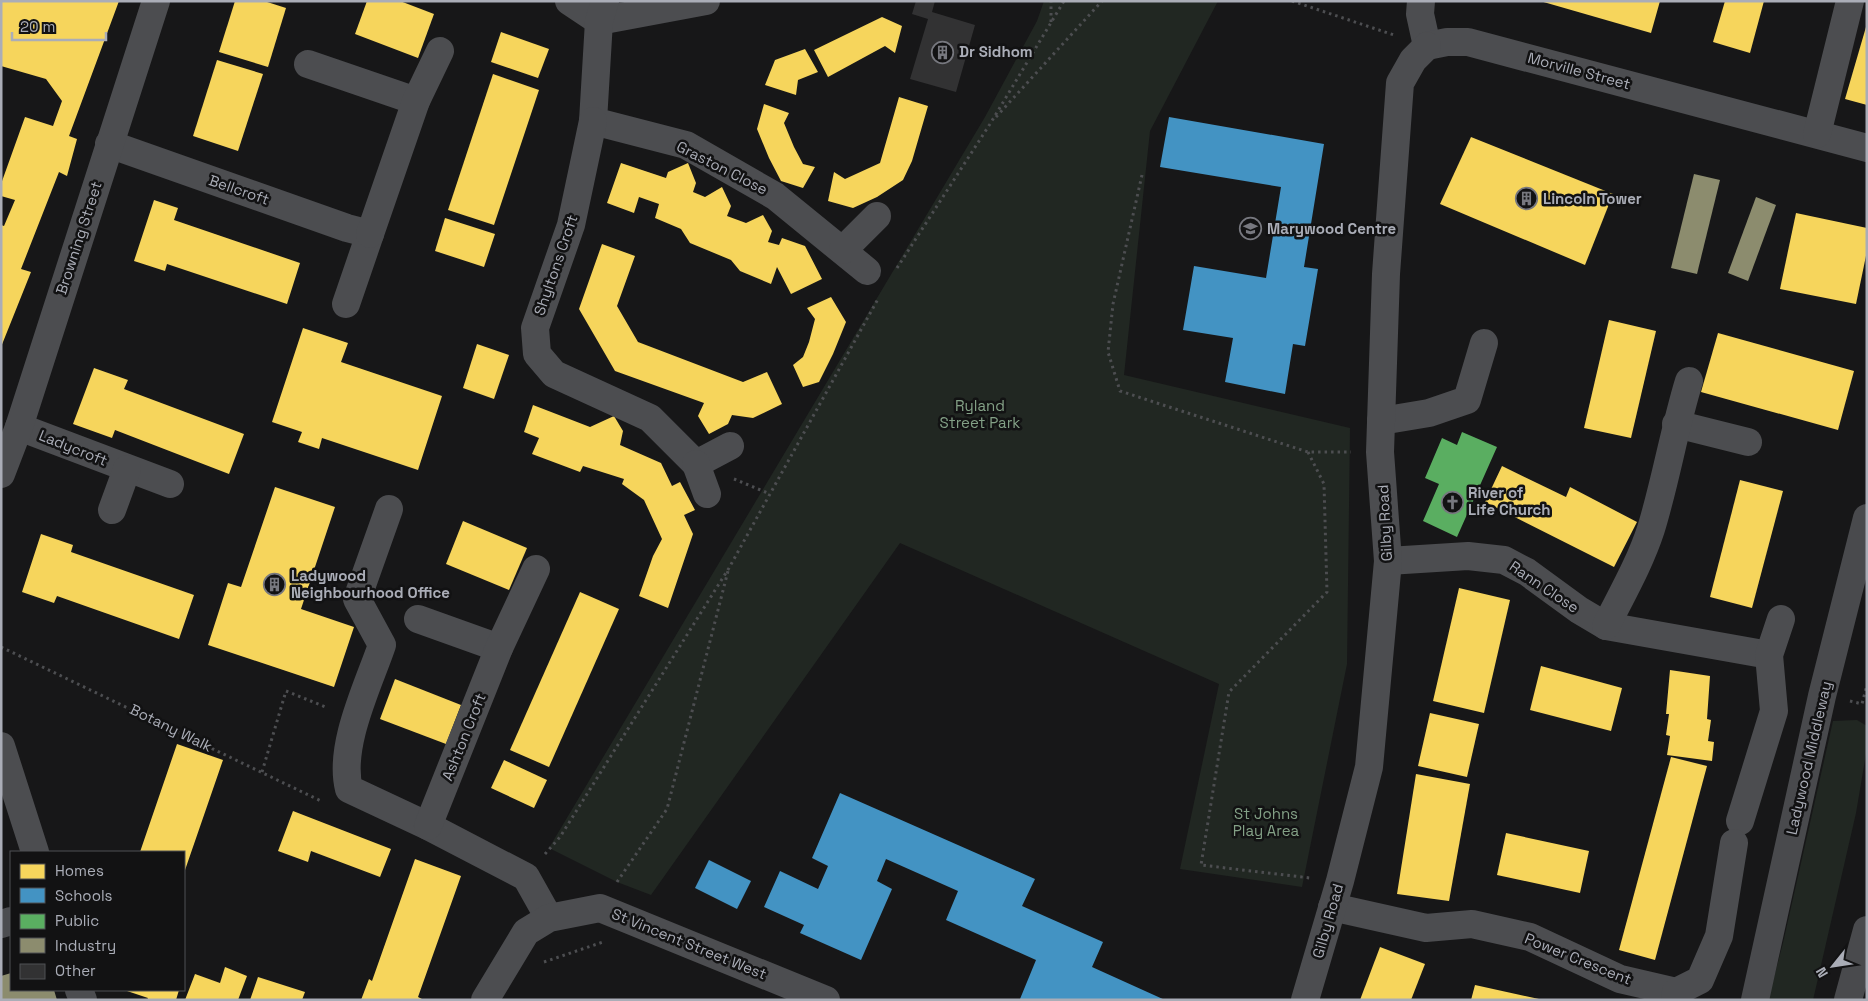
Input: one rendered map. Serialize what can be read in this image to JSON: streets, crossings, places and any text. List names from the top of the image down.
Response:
{
  "streets": {
    "highway": ["Ladywood Middleway"],
    "street": [
      "Morville Street",
      "Graston Close",
      "Bellcroft",
      "Browning Street",
      "Shyltons Croft",
      "Ladycroft",
      "Gilby Road",
      "Rann Close",
      "Ashton Croft",
      "St Vincent Street West",
      "Power Crescent"
    ],
    "path": ["Botany Walk"]
  },
  "crossings": [
    ["Morville Street", "Gilby Road"],
    ["Graston Close", "Shyltons Croft"],
    ["Bellcroft", "Browning Street"],
    ["Browning Street", "Ladycroft"],
    ["Gilby Road", "Rann Close"],
    ["Gilby Road", "Power Crescent"],
    ["Rann Close", "Power Crescent"]
  ],
  "parks": ["Ryland Street Park", "St Johns Play Area"],
  "places": {
    "building": ["Dr Sidhom", "Lincoln Tower", "Ladywood Neighbourhood Office"],
    "school or university": ["Marywood Centre"],
    "church": ["River of Life Church"]
  },
  "legend": [
    "Homes",
    "Schools",
    "Public",
    "Industry",
    "Other"
  ],
  "scale_bar": "20 m",
  "north": "bottom left"
}
